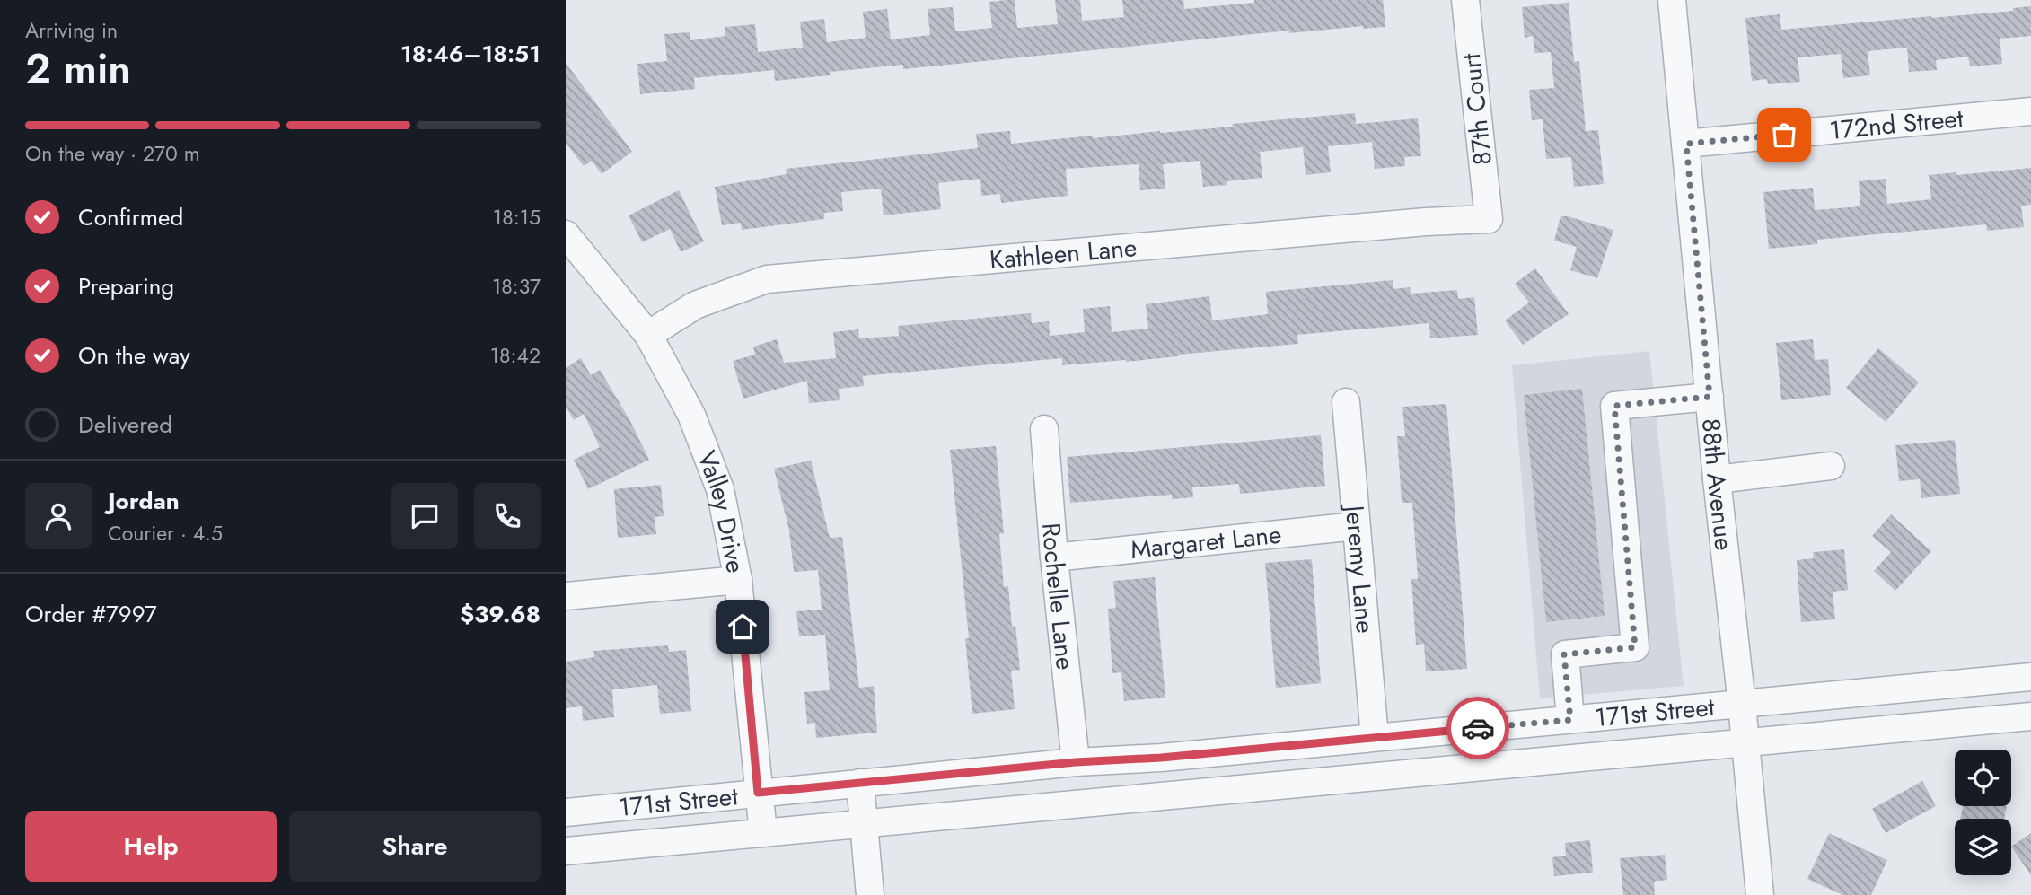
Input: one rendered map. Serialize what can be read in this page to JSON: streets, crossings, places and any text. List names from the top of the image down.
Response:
{
  "streets": {
    "street": [
      "87th Court",
      "172nd Street",
      "Kathleen Lane",
      "88th Avenue",
      "Valley Drive",
      "Margaret Lane",
      "Jeremy Lane",
      "Rochelle Lane",
      "171st Street"
    ]
  },
  "crossings": [
    ["87th Court", "Kathleen Lane"],
    ["172nd Street", "88th Avenue"],
    ["Kathleen Lane", "Valley Drive"],
    ["88th Avenue", "171st Street"],
    ["Valley Drive", "171st Street"],
    ["Margaret Lane", "Jeremy Lane"],
    ["Margaret Lane", "Rochelle Lane"],
    ["Jeremy Lane", "171st Street"],
    ["Rochelle Lane", "171st Street"]
  ],
  "page": {
    "heading": ["2 min", "Arriving in", "18:46–18:51"],
    "panel": [
      "Jordan",
      "Courier · 4.5",
      "Order #7997",
      "$39.68"
    ],
    "bar": "On the way · 270 m",
    "list": [
      ["Confirmed", "18:15"],
      ["Preparing", "18:37"],
      ["On the way", "18:42"],
      "Delivered"
    ],
    "buttons": ["Help", "Share"]
  }
}
